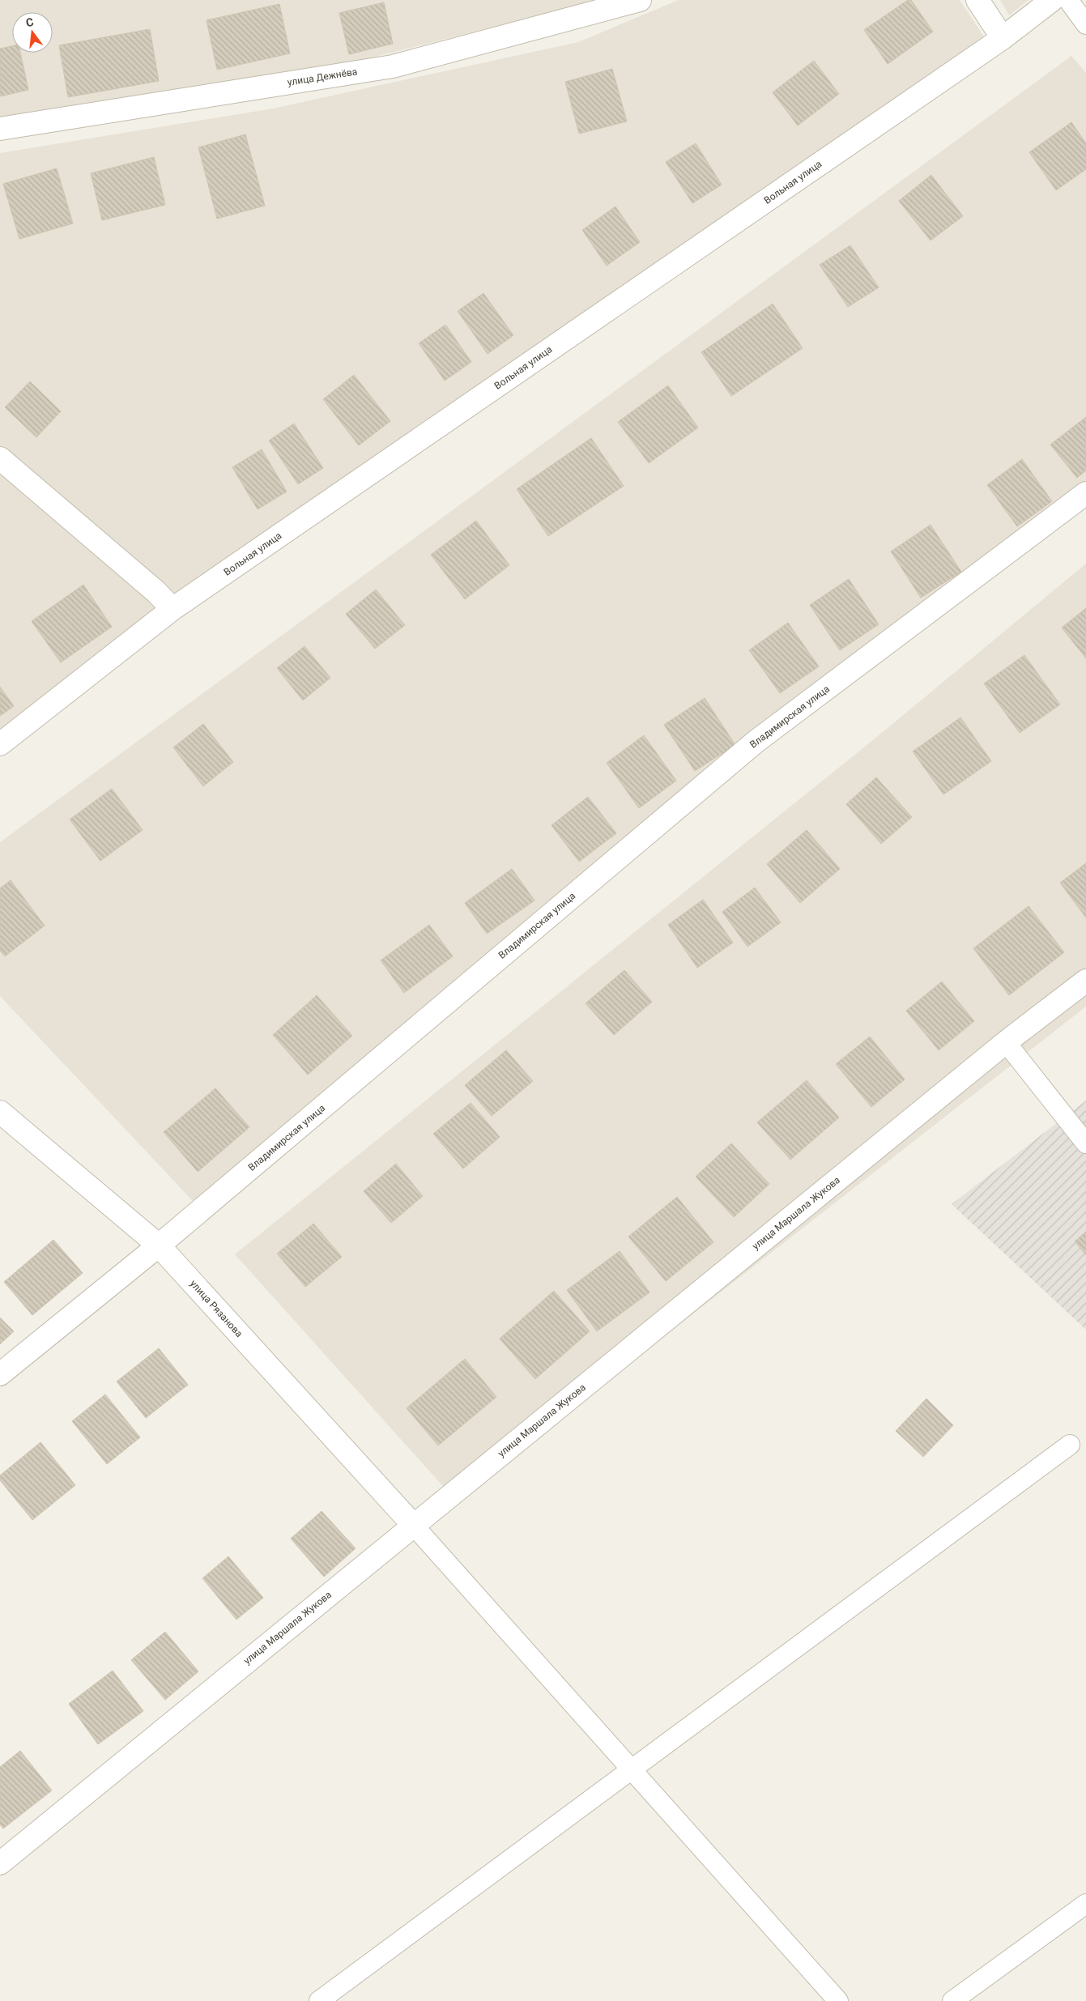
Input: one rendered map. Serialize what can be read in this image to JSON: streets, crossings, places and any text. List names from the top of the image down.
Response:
{
  "streets": {
    "street": [
      "улица Дежнёва",
      "Вольная улица",
      "Владимирская улица",
      "улица Маршала Жукова",
      "улица Рязанова"
    ]
  },
  "crossings": [
    ["Владимирская улица", "улица Рязанова"],
    ["улица Маршала Жукова", "улица Рязанова"]
  ],
  "north": "top"
}
